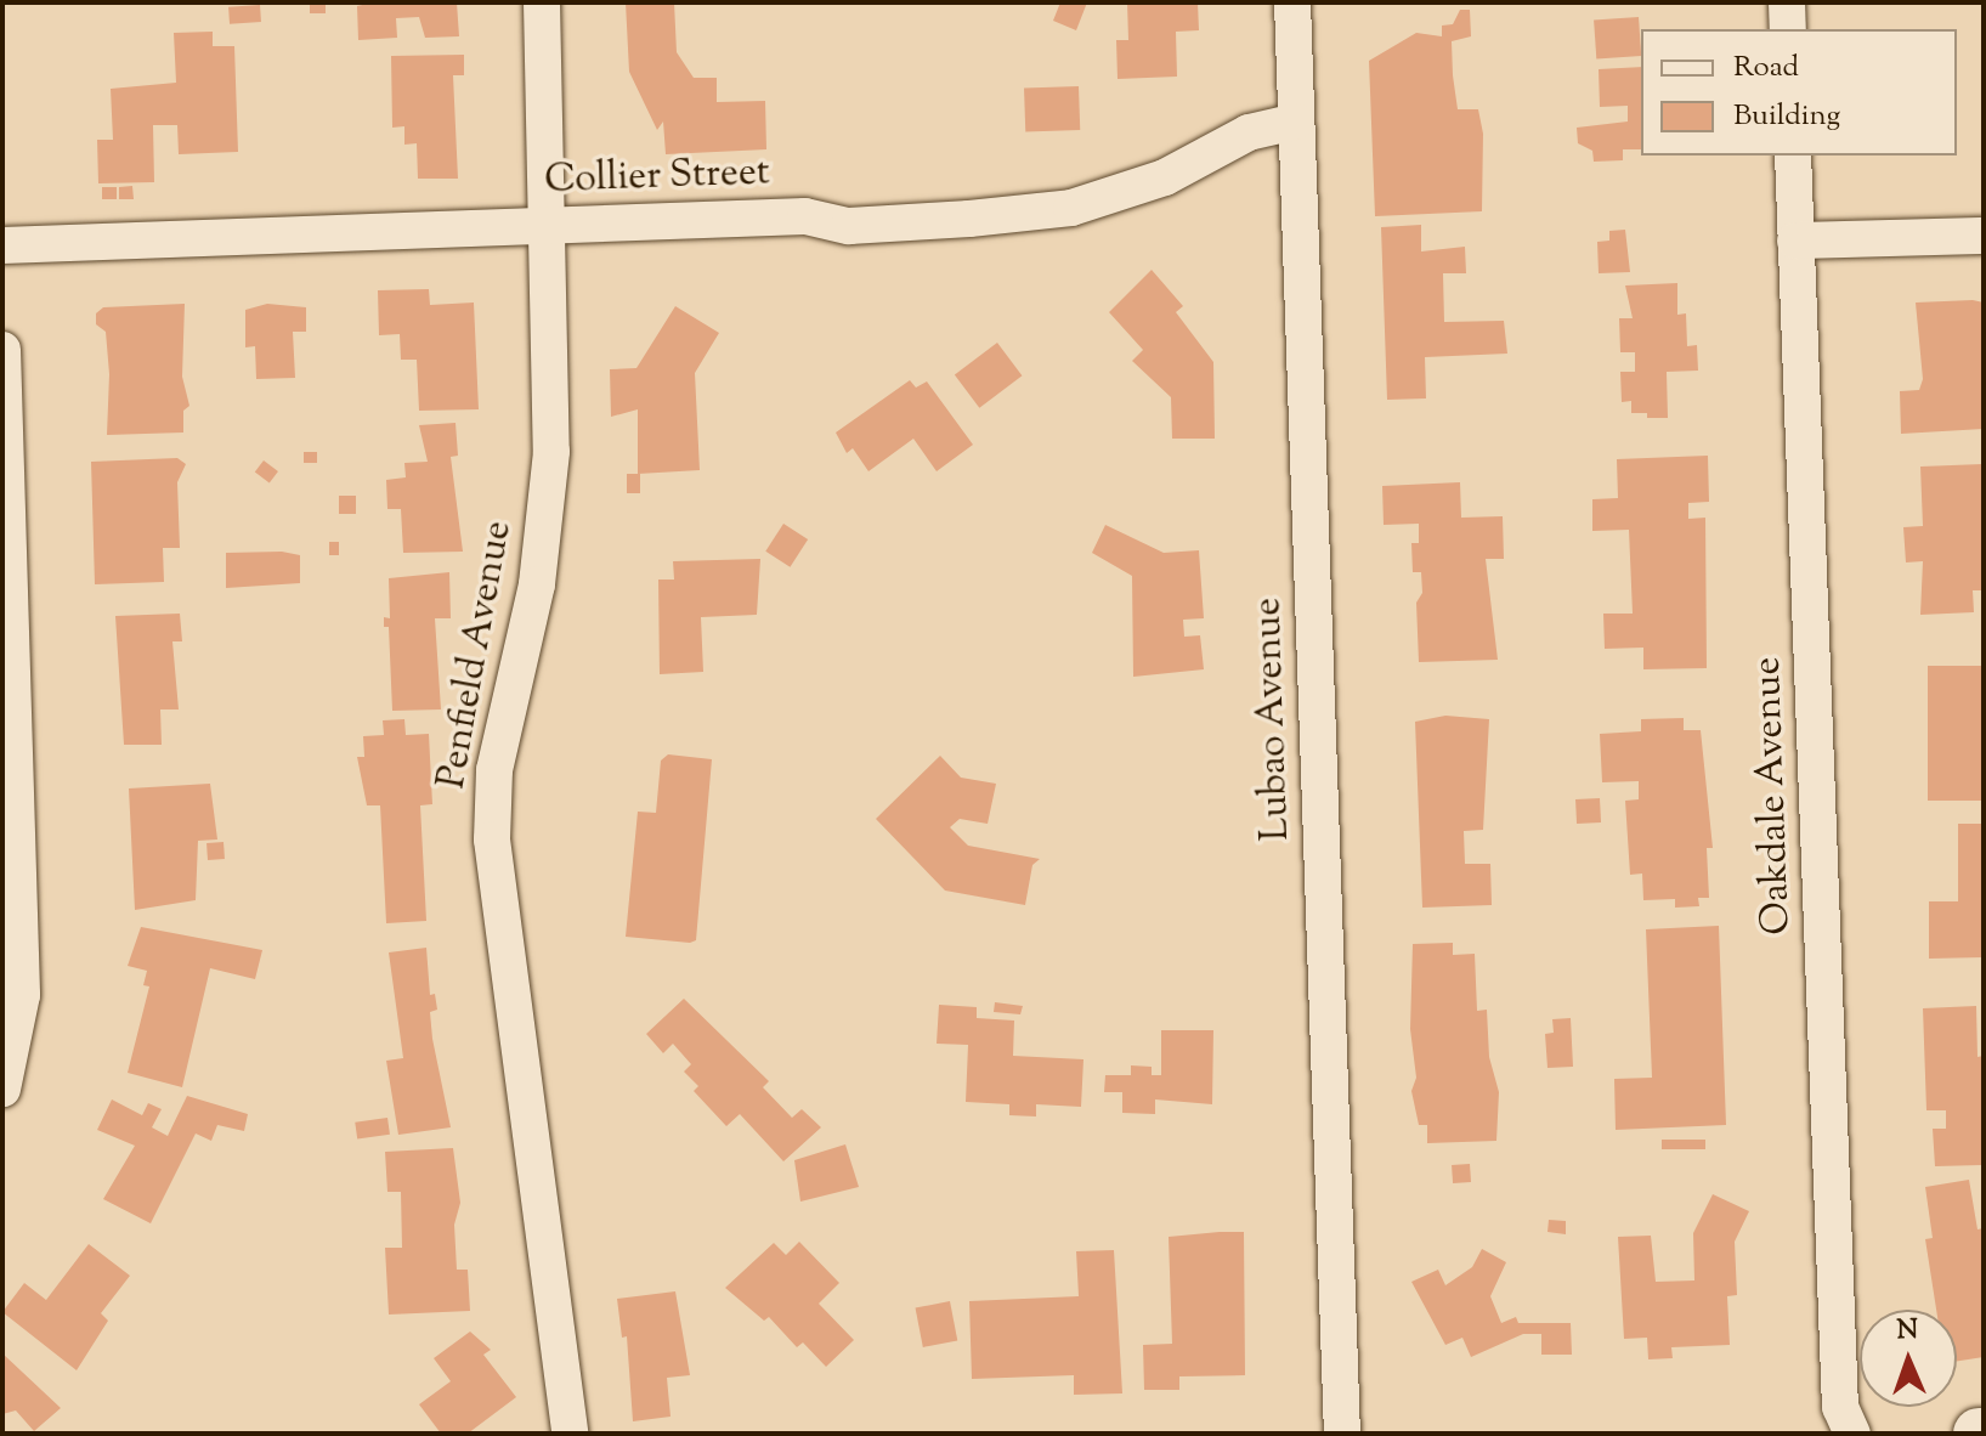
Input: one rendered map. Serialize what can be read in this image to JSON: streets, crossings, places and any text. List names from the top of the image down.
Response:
{
  "streets": {
    "street": [
      "Collier Street",
      "Penfield Avenue",
      "Lubao Avenue",
      "Oakdale Avenue"
    ]
  },
  "crossings": [
    ["Collier Street", "Penfield Avenue"],
    ["Collier Street", "Lubao Avenue"]
  ],
  "legend": ["Road", "Building"],
  "north": "top"
}
